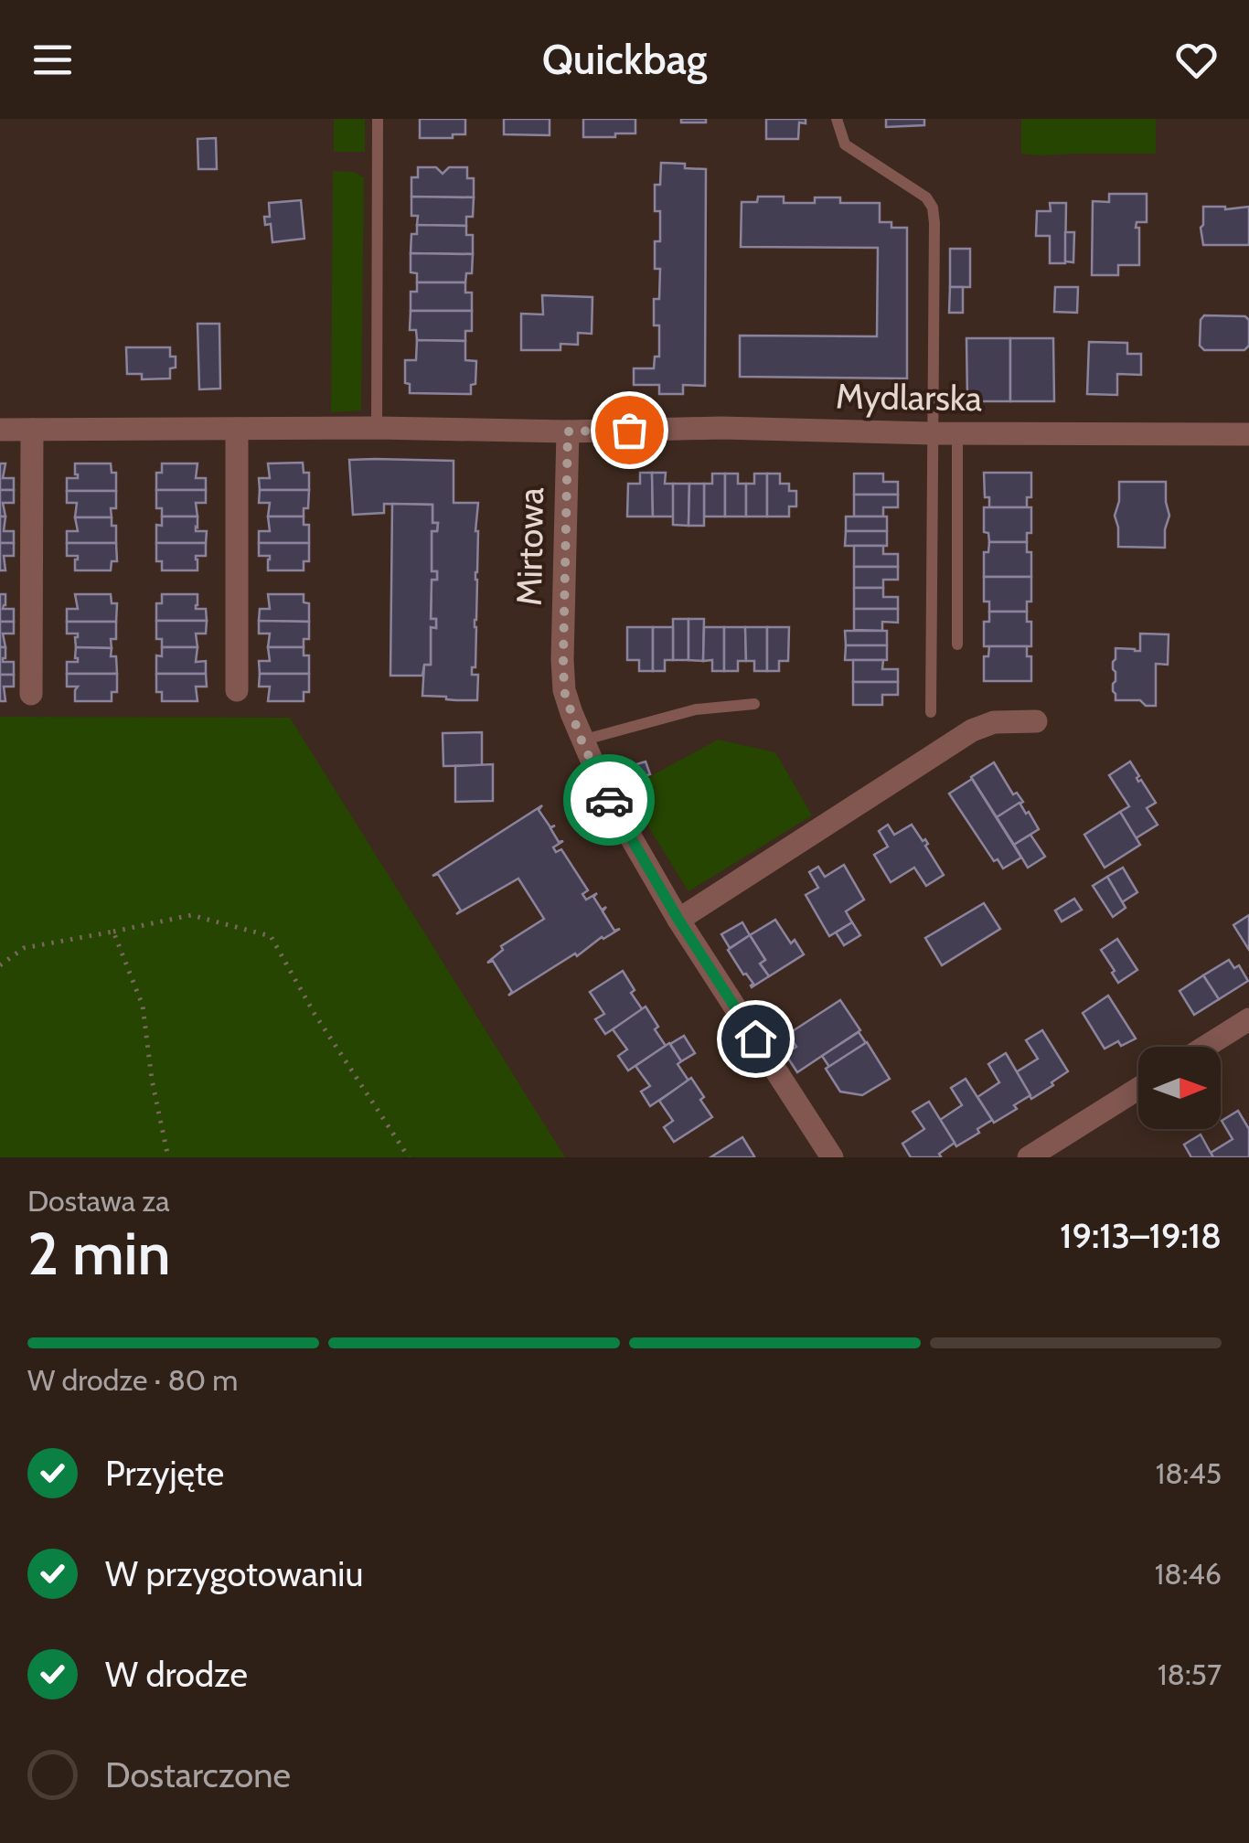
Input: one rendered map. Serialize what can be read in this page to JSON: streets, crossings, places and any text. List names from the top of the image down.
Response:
{
  "streets": {
    "street": ["Mydlarska", "Mirtowa"]
  },
  "crossings": [
    ["Mydlarska", "Mirtowa"]
  ],
  "north": "right",
  "page": {
    "header": "Quickbag",
    "heading": ["2 min", "Dostawa za", "19:13–19:18"],
    "bar": "W drodze · 80 m",
    "list": [
      ["Przyjęte", "18:45"],
      ["W przygotowaniu", "18:46"],
      ["W drodze", "18:57"],
      "Dostarczone"
    ]
  }
}
